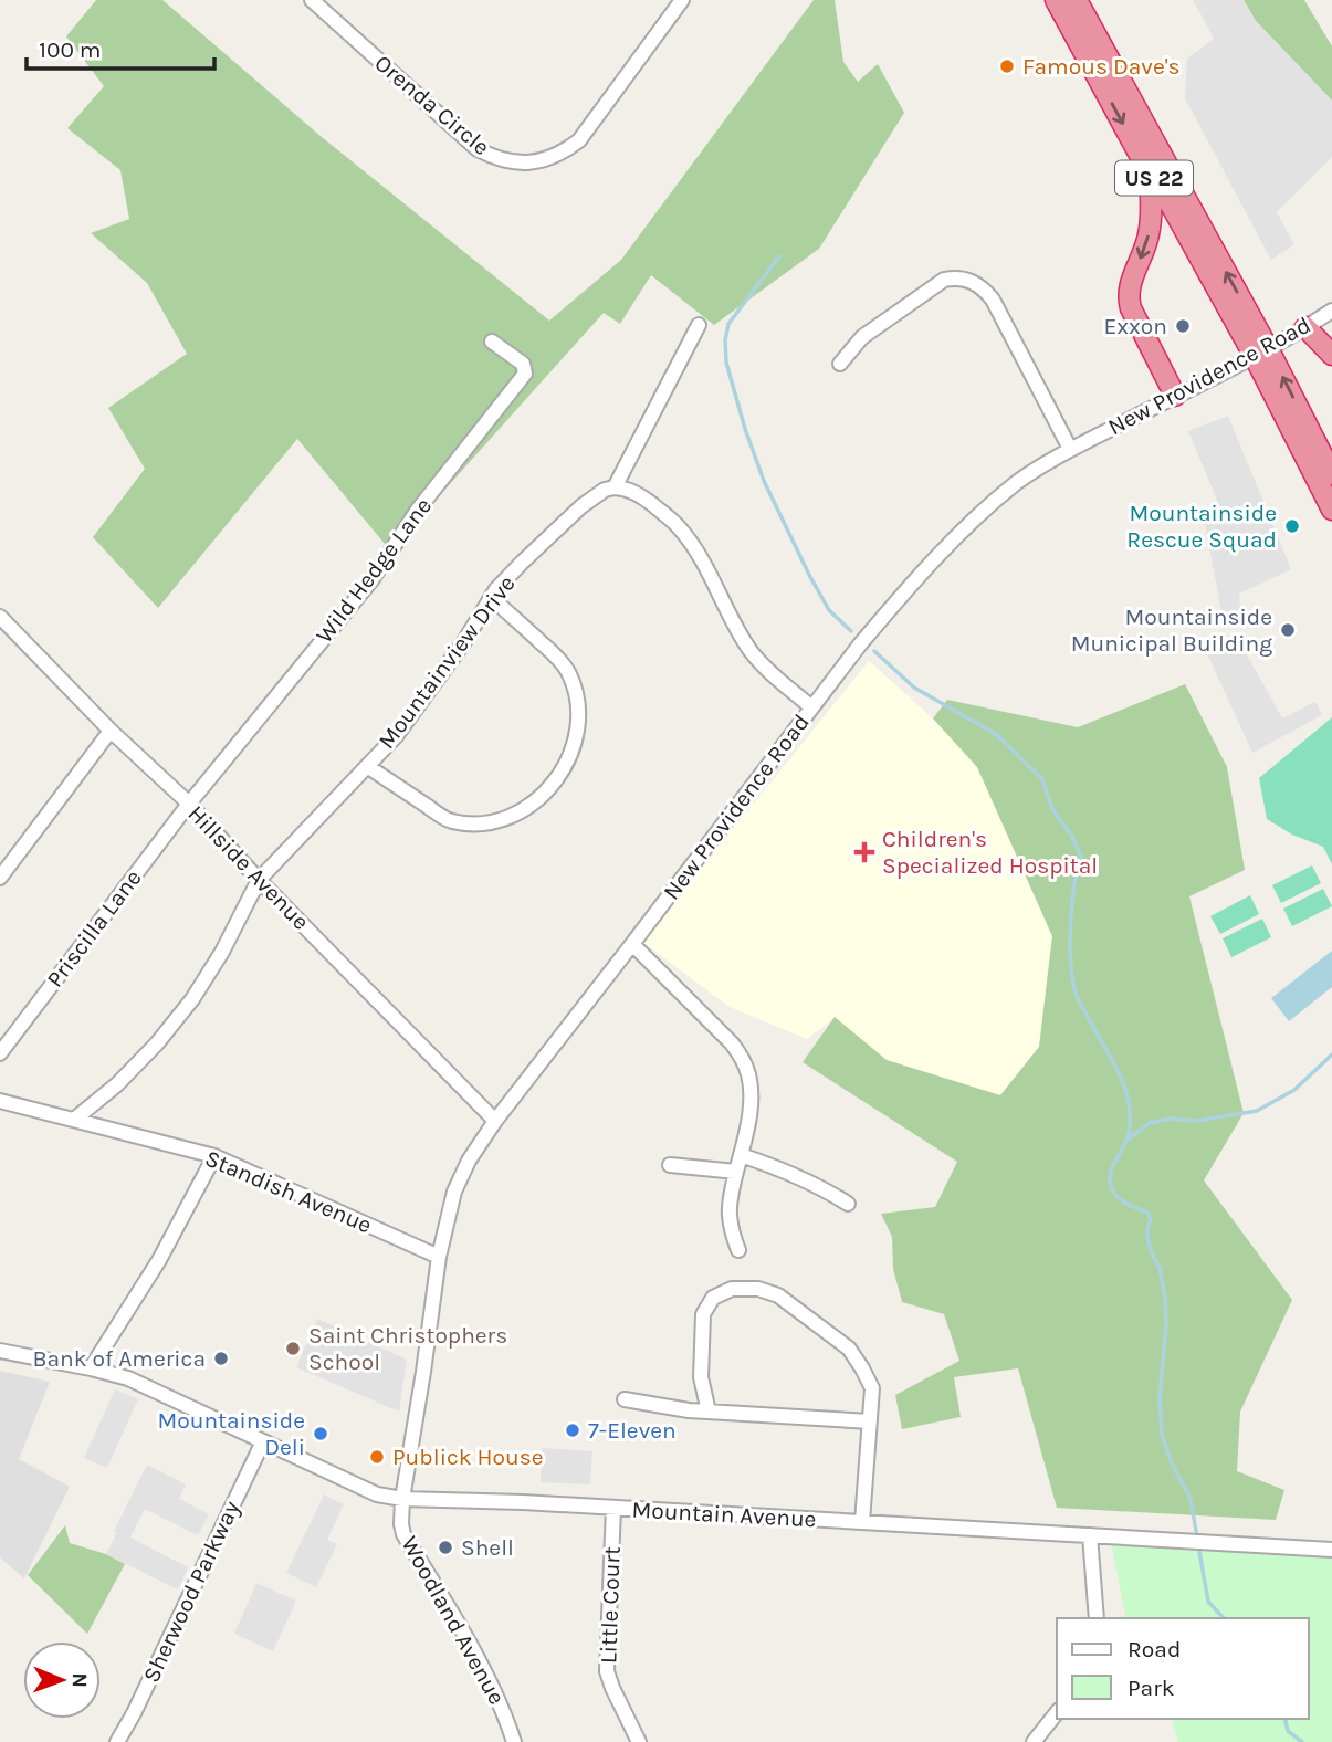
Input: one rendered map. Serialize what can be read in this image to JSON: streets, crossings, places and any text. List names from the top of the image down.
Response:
{
  "streets": {
    "highway": ["US 22"],
    "street": [
      "Orenda Circle",
      "New Providence Road",
      "Wild Hedge Lane",
      "Mountainview Drive",
      "Hillside Avenue",
      "Priscilla Lane",
      "Standish Avenue",
      "Mountain Avenue",
      "Sherwood Parkway",
      "Little Court",
      "Woodland Avenue"
    ]
  },
  "crossings": [
    ["US 22", "New Providence Road"],
    ["New Providence Road", "Hillside Avenue"],
    ["New Providence Road", "Standish Avenue"],
    ["New Providence Road", "Mountain Avenue"],
    ["New Providence Road", "Woodland Avenue"],
    ["Wild Hedge Lane", "Hillside Avenue"],
    ["Wild Hedge Lane", "Priscilla Lane"],
    ["Mountainview Drive", "Hillside Avenue"],
    ["Mountainview Drive", "Standish Avenue"],
    ["Hillside Avenue", "Priscilla Lane"],
    ["Mountain Avenue", "Sherwood Parkway"],
    ["Mountain Avenue", "Little Court"],
    ["Mountain Avenue", "Woodland Avenue"]
  ],
  "places": {
    "other": [
      "Famous Dave's",
      "Exxon",
      "Mountainside Rescue Squad",
      "Mountainside Municipal Building",
      "Saint Christophers School",
      "Bank of America",
      "7-Eleven",
      "Mountainside Deli",
      "Publick House",
      "Shell"
    ],
    "health": ["Children's Specialized Hospital"]
  },
  "legend": ["Road", "Park"],
  "scale_bar": "100 m",
  "north": "right"
}
